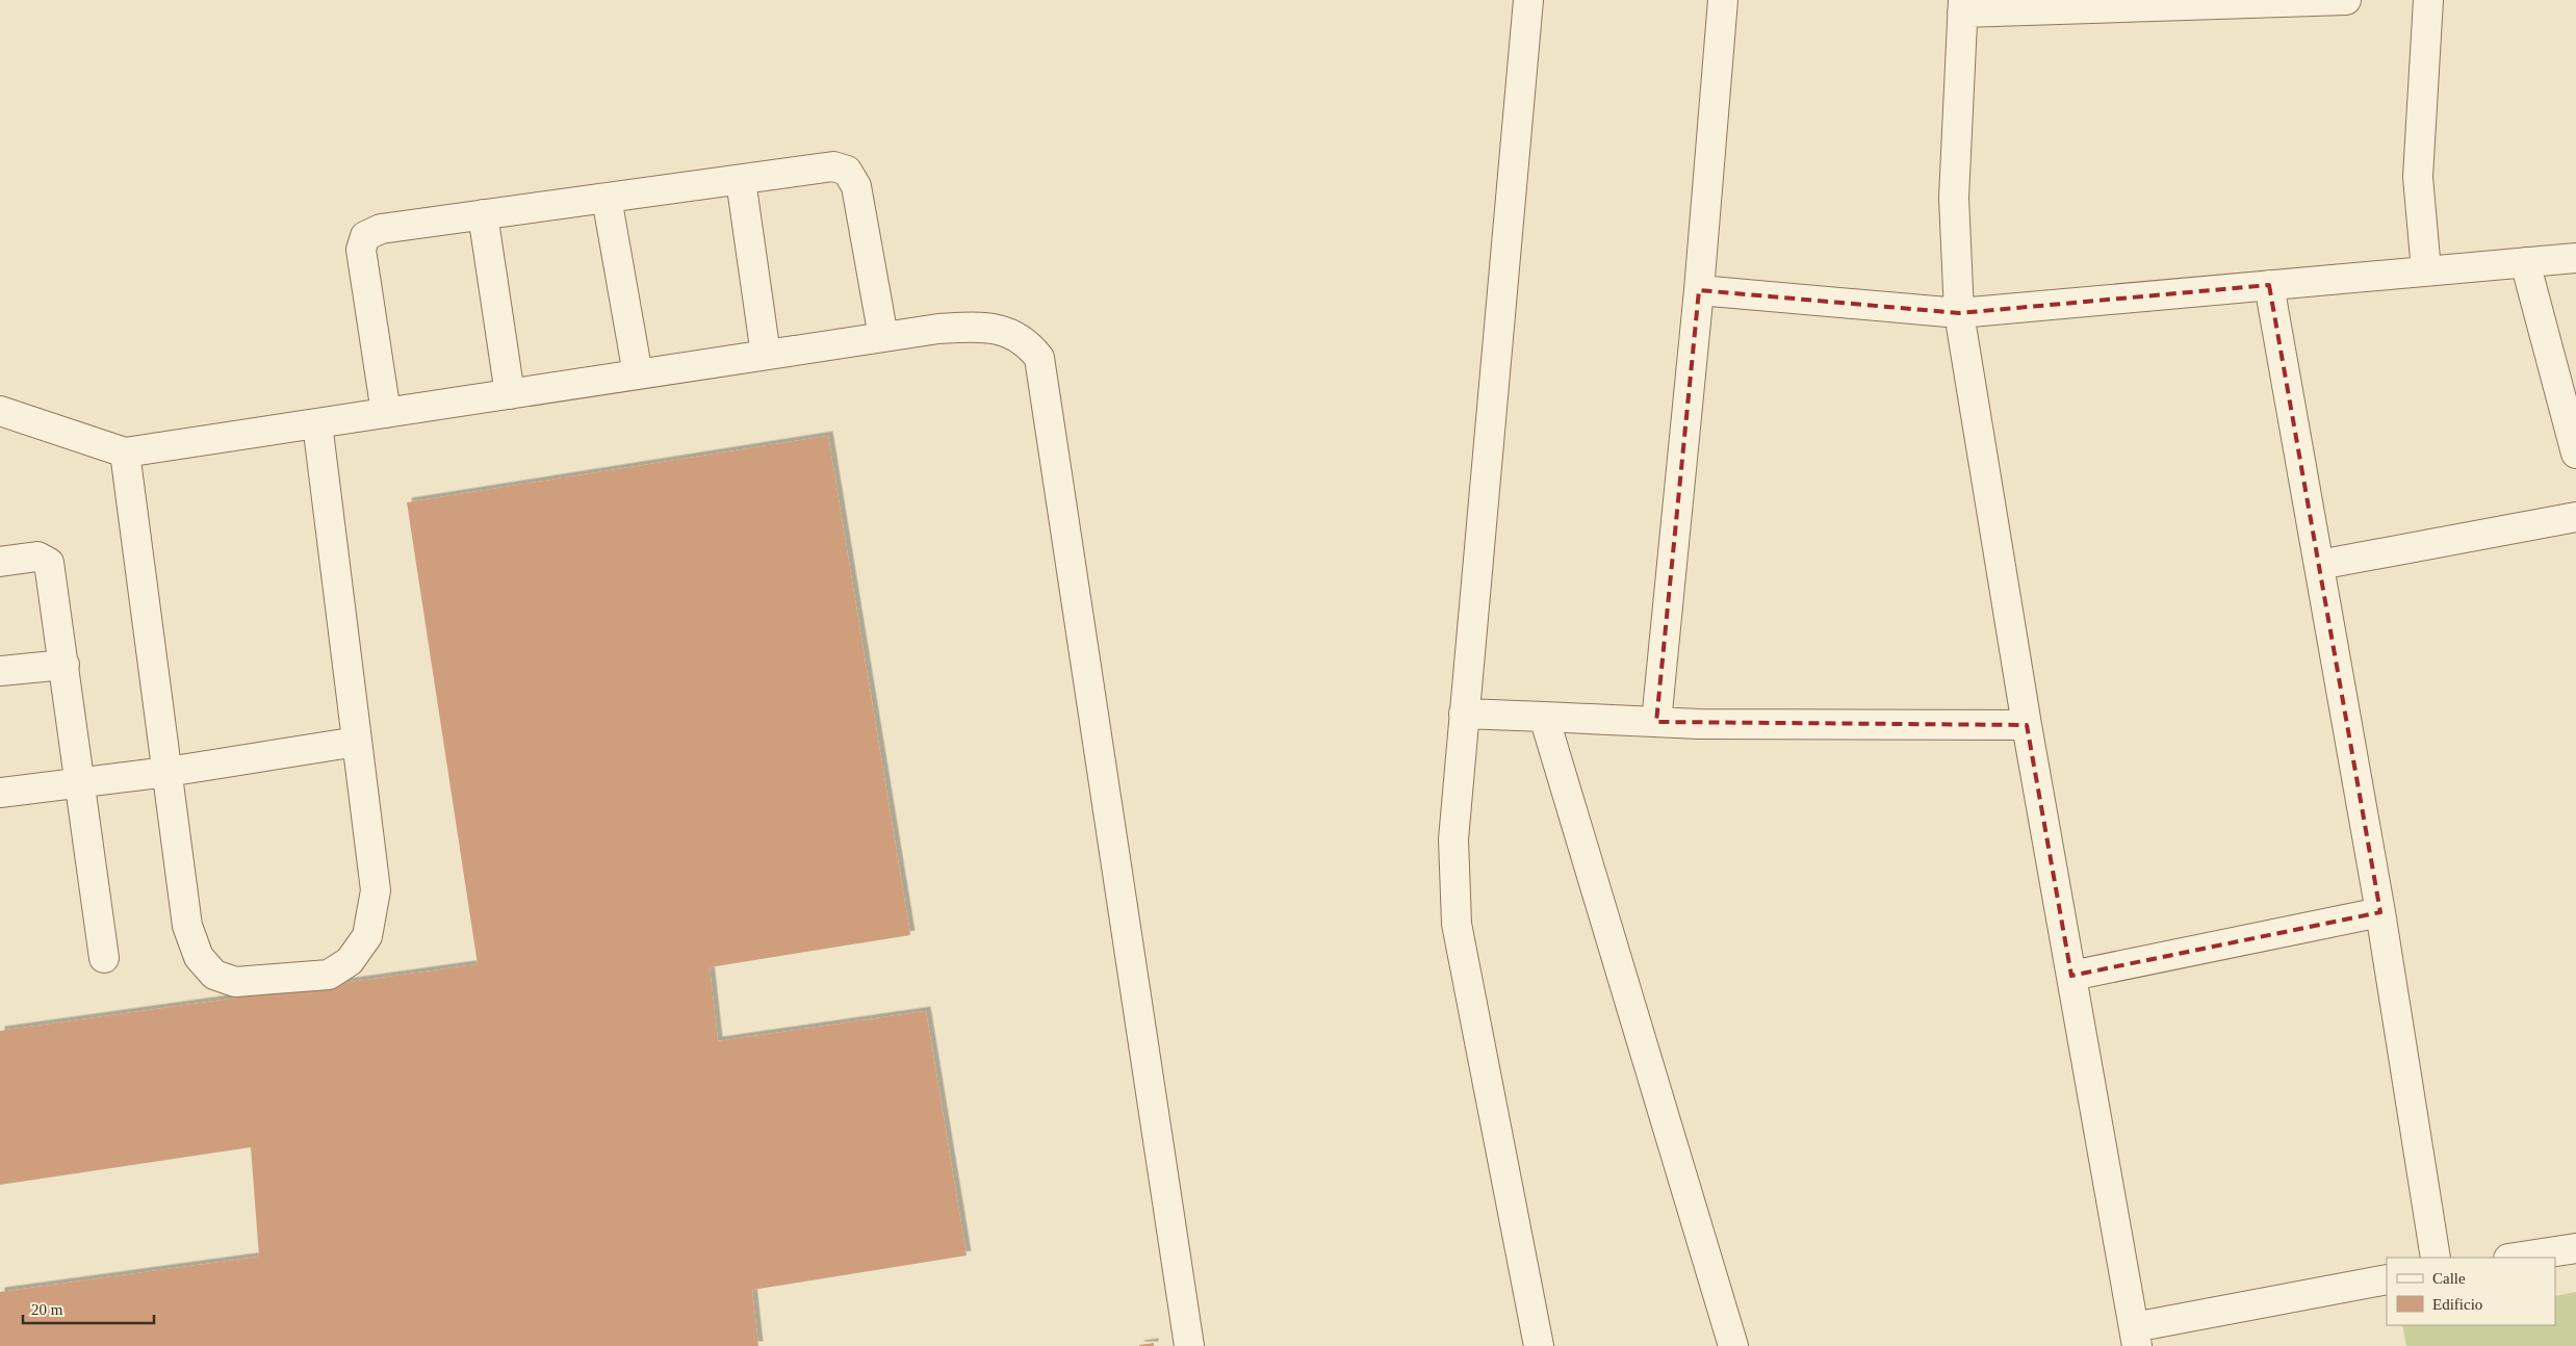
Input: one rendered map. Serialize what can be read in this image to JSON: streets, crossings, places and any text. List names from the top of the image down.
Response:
{
  "legend": ["Calle", "Edificio"],
  "scale_bar": "20 m"
}
